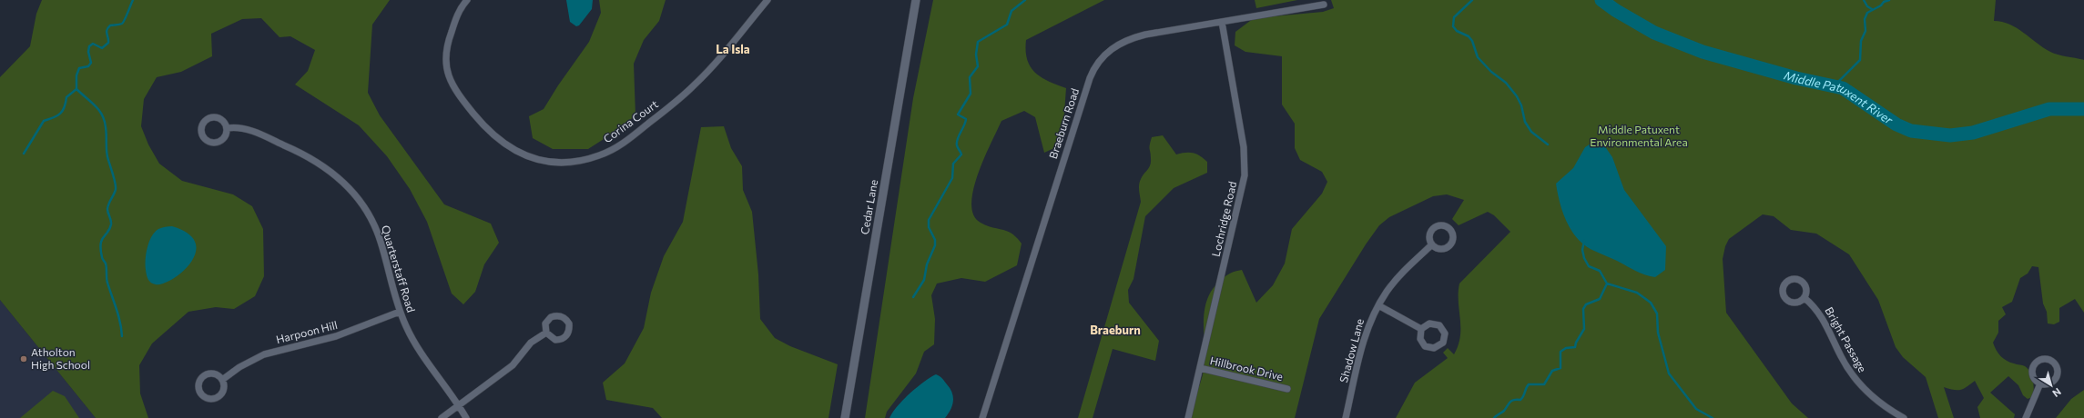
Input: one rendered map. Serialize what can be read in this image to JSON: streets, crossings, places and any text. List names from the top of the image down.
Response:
{
  "streets": {
    "main road": ["Cedar Lane"],
    "street": [
      "Corina Court",
      "Braeburn Road",
      "Lochridge Road",
      "Quarterstaff Road",
      "Harpoon Hill",
      "Bright Passage",
      "Shadow Lane",
      "Hillbrook Drive"
    ]
  },
  "crossings": [
    ["Braeburn Road", "Lochridge Road"],
    ["Lochridge Road", "Hillbrook Drive"],
    ["Quarterstaff Road", "Harpoon Hill"]
  ],
  "districts": ["La Isla", "Braeburn"],
  "water": ["Middle Patuxent River"],
  "parks": ["Middle Patuxent Environmental Area"],
  "places": ["Atholton High School"],
  "north": "bottom right"
}
